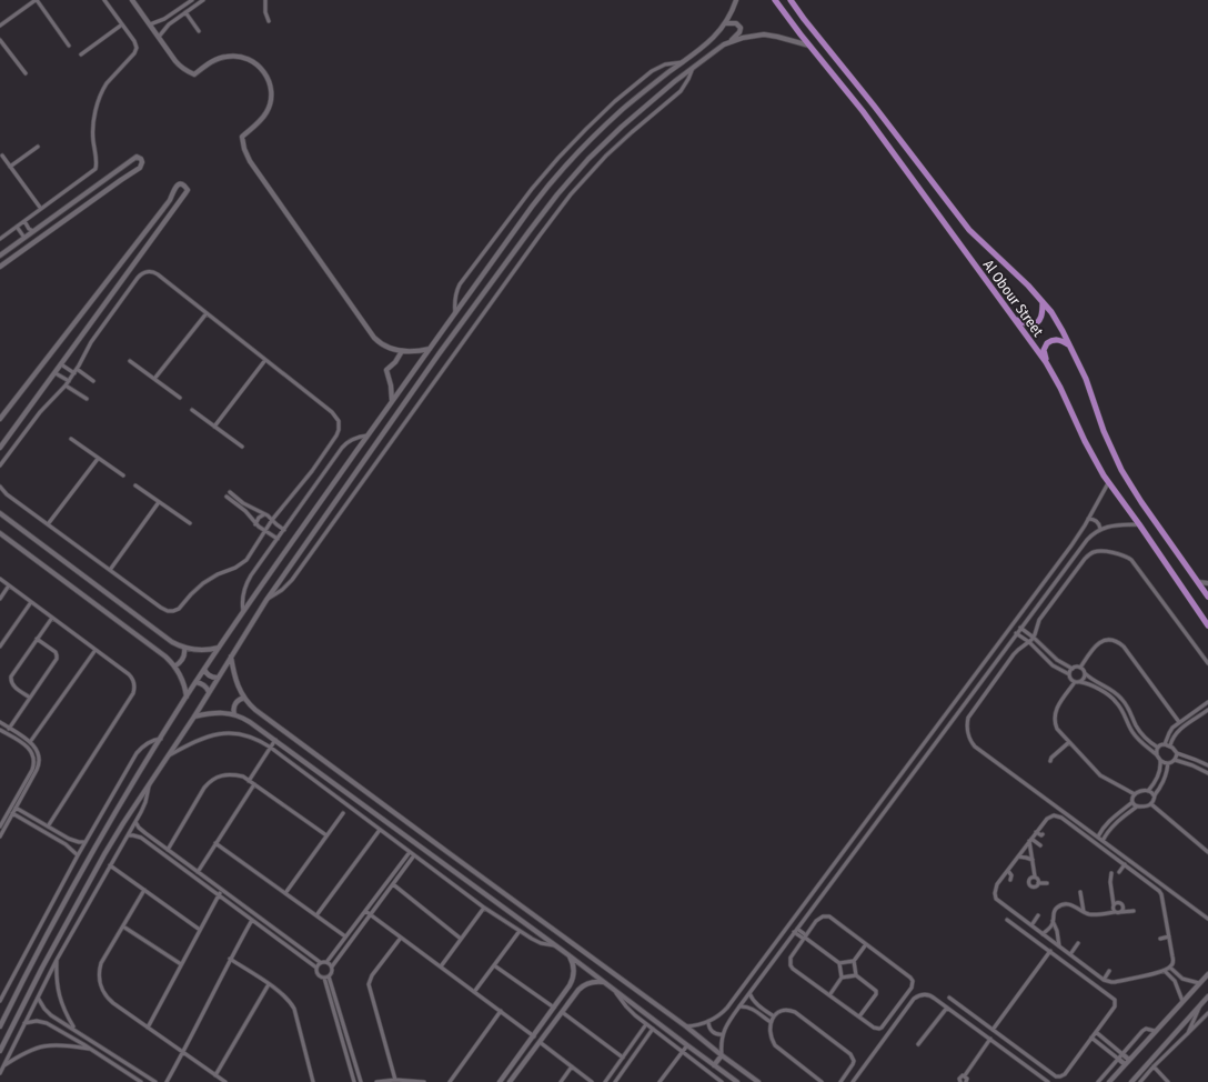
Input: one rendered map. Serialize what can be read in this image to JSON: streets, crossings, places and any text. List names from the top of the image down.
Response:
{
  "streets": {
    "main road": ["Al Obour Street"]
  }
}
